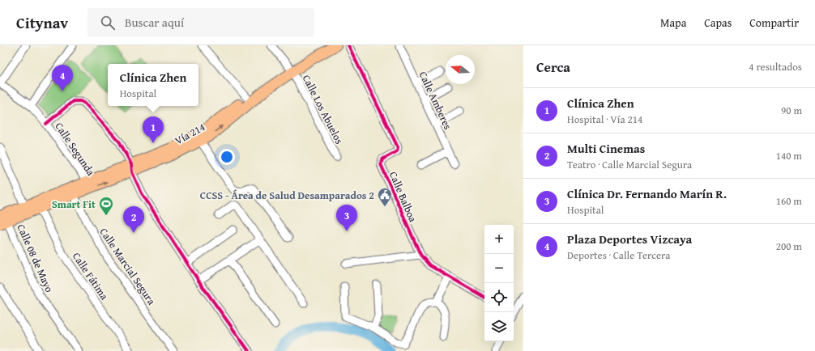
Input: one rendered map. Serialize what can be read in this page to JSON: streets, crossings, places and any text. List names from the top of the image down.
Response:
{
  "streets": {
    "main road": ["Vía 214"],
    "street": [
      "Calle Amberes",
      "Calle Los Abuelos",
      "Calle Segunda",
      "Calle Balboa",
      "Calle 08 de Mayo",
      "Calle Marcial Segura",
      "Calle Fátima"
    ]
  },
  "crossings": [
    ["Calle Los Abuelos", "Vía 214"],
    ["Vía 214", "Calle Segunda"],
    ["Vía 214", "Calle 08 de Mayo"],
    ["Vía 214", "Calle Marcial Segura"],
    ["Vía 214", "Calle Fátima"]
  ],
  "places": {
    "public building": ["CCSS - Área de Salud Desamparados 2"],
    "sports": ["Smart Fit"]
  },
  "north": "left",
  "page": {
    "header": "Citynav",
    "search": "Buscar aquí",
    "nav": ["Mapa", "Capas", "Compartir"],
    "heading": ["Cerca", "4 resultados"],
    "popup": ["Clínica Zhen", "Hospital"],
    "pins": [
      "4",
      "1",
      "3",
      "2"
    ],
    "list": [
      {
        "mark": "1",
        "name": "Clínica Zhen",
        "note": "Hospital · Vía 214",
        "value": "90 m"
      },
      {
        "mark": "2",
        "name": "Multi Cinemas",
        "note": "Teatro · Calle Marcial Segura",
        "value": "140 m"
      },
      {
        "mark": "3",
        "name": "Clínica Dr. Fernando Marín R.",
        "note": "Hospital",
        "value": "160 m"
      },
      {
        "mark": "4",
        "name": "Plaza Deportes Vizcaya",
        "note": "Deportes · Calle Tercera",
        "value": "200 m"
      }
    ],
    "map_buttons": ["+", "−"]
  }
}
